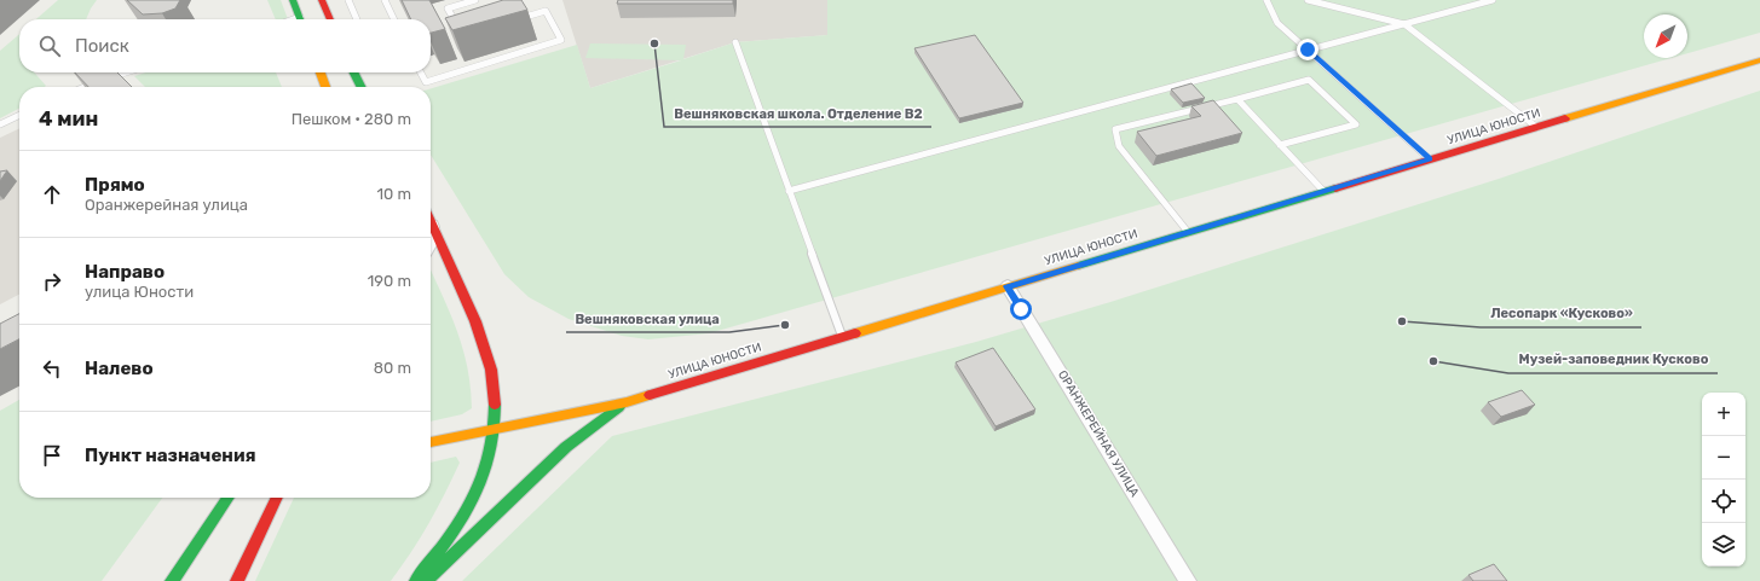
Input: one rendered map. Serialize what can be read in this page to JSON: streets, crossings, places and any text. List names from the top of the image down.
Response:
{
  "streets": {
    "main road": ["УЛИЦА ЮНОСТИ"],
    "street": ["ОРАНЖЕРЕЙНАЯ УЛИЦА"]
  },
  "crossings": [
    ["УЛИЦА ЮНОСТИ", "ОРАНЖЕРЕЙНАЯ УЛИЦА"]
  ],
  "places": [
    "Вешняковская школа. Отделение В2",
    "Лесопарк «Кусково»",
    "Вешняковская улица",
    "Музей-заповедник Кусково"
  ],
  "north": "bottom left",
  "page": {
    "search": "Поиск",
    "heading": ["4 мин", "Пешком · 280 m"],
    "list": [
      ["Прямо", "Оранжерейная улица", "10 m"],
      ["Направо", "улица Юности", "190 m"],
      ["Налево", "80 m"],
      "Пункт назначения"
    ],
    "map_buttons": ["+", "−"]
  }
}
